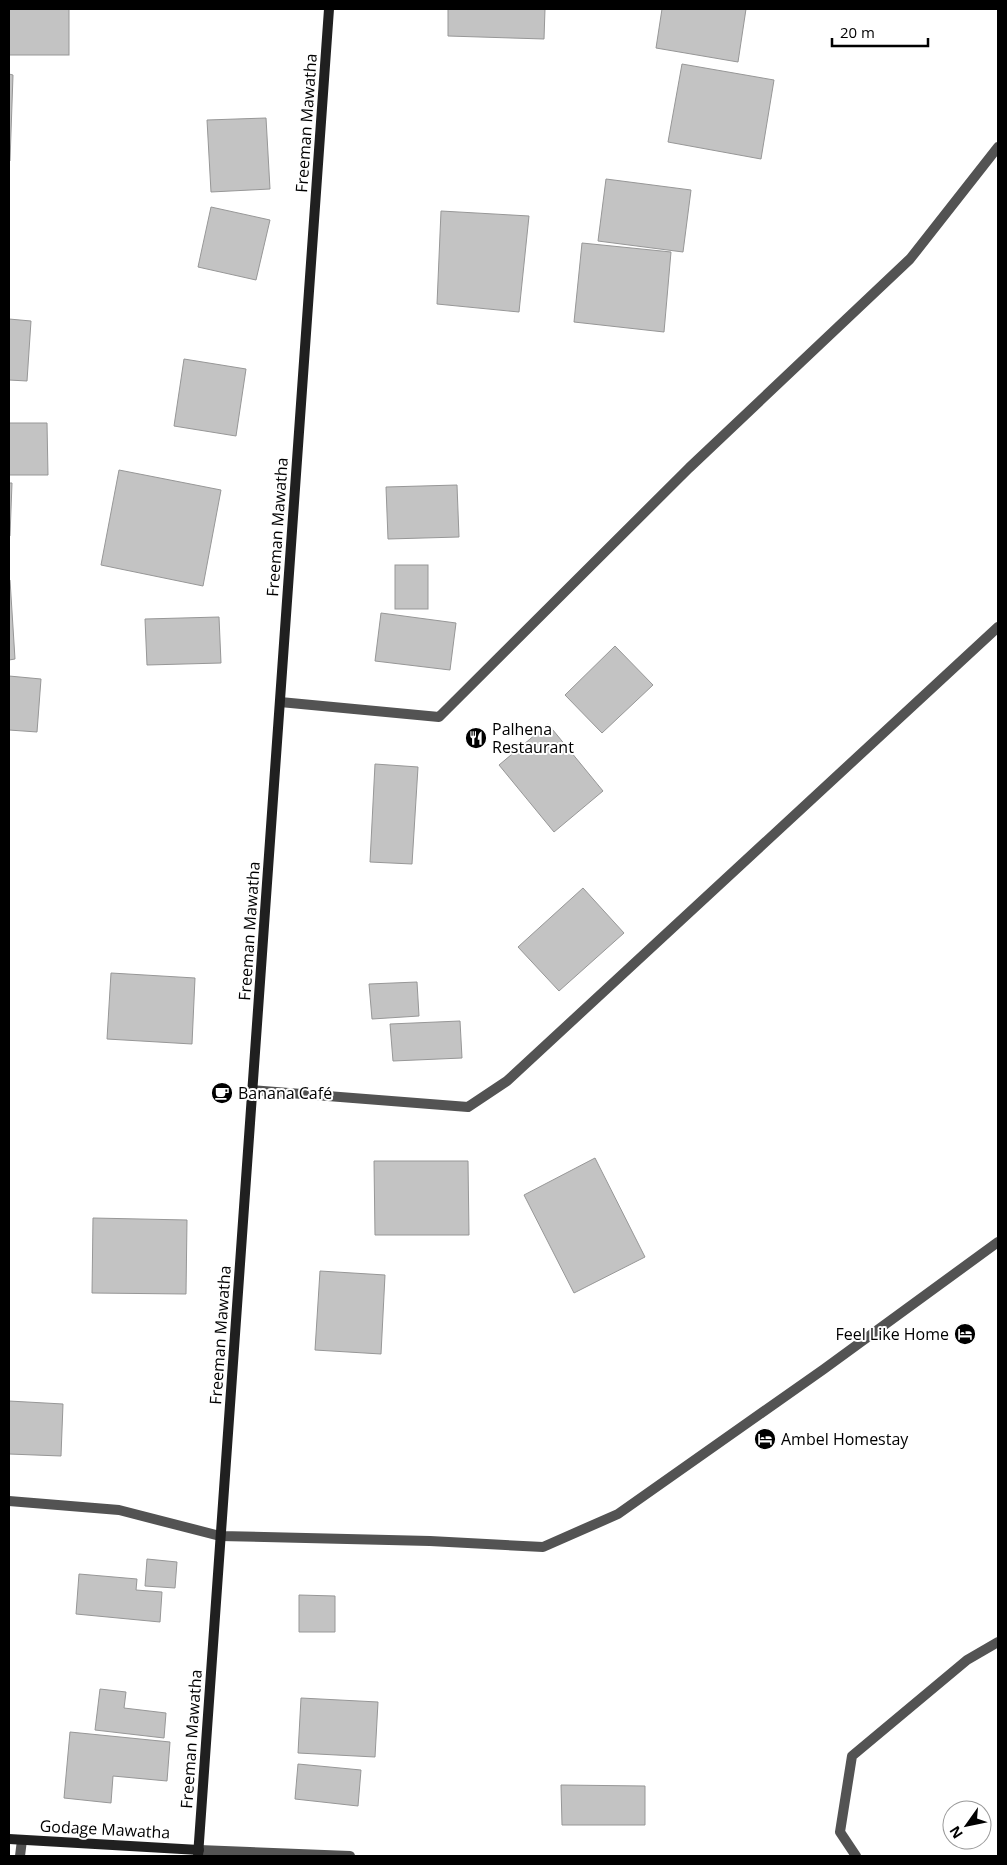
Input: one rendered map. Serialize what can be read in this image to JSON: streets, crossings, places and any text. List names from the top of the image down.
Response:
{
  "streets": {
    "street": ["Freeman Mawatha", "Godage Mawatha"]
  },
  "crossings": [
    ["Freeman Mawatha", "Godage Mawatha"]
  ],
  "places": {
    "restaurant": ["Palhena Restaurant"],
    "cafe": ["Banana Café"],
    "hotel": ["Feel Like Home", "Ambel Homestay"]
  },
  "scale_bar": "20 m",
  "north": "bottom left"
}
